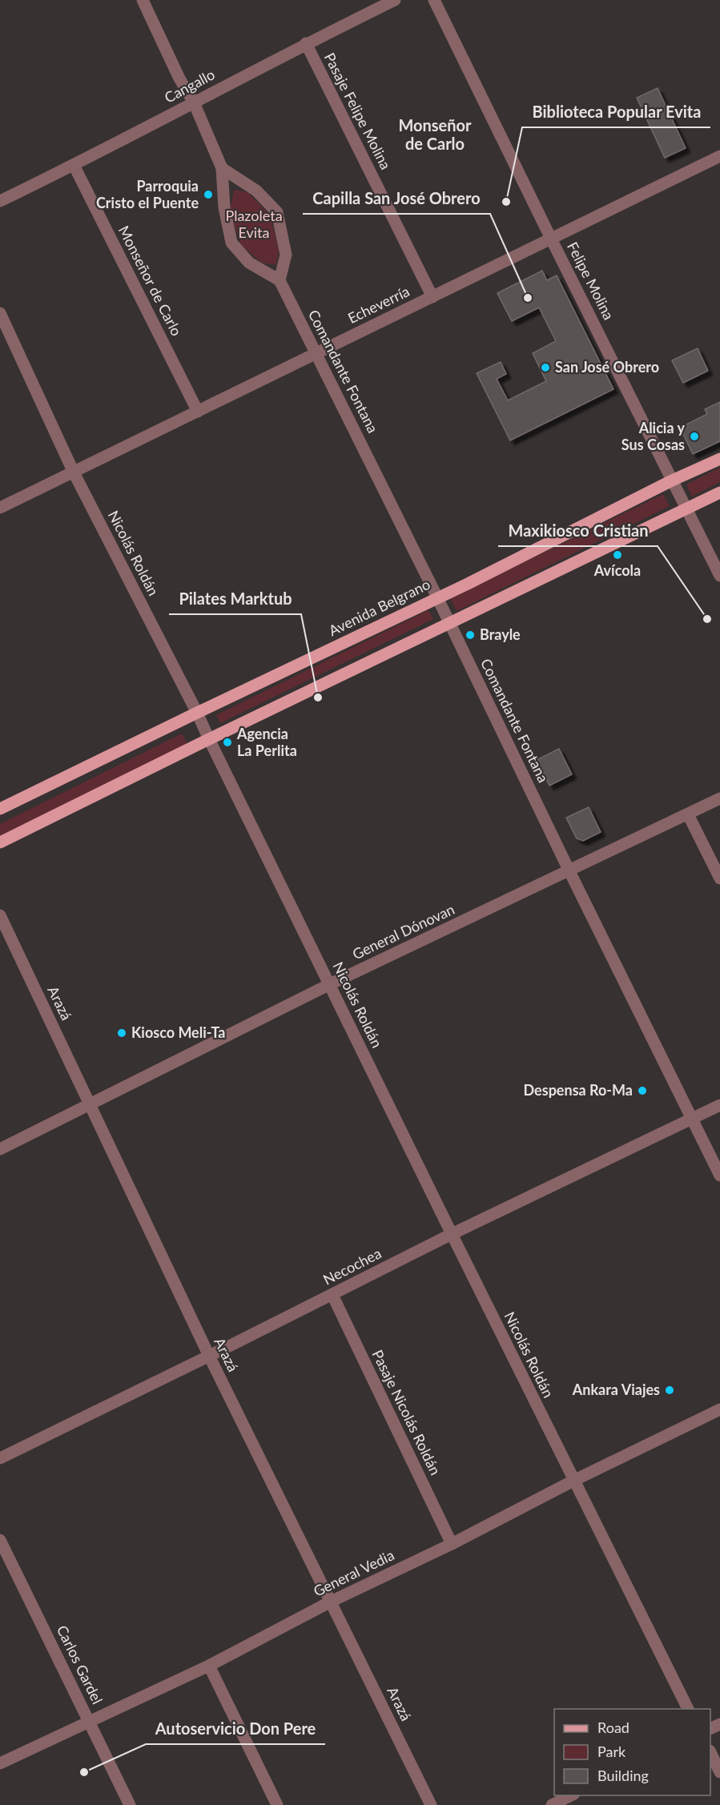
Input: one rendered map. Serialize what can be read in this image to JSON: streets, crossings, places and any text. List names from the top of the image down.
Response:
{
  "streets": {
    "main road": ["Avenida Belgrano"],
    "street": [
      "Cangallo",
      "Pasaje Felipe Molina",
      "Monseñor de Carlo",
      "Felipe Molina",
      "Echeverría",
      "Comandante Fontana",
      "Nicolás Roldán",
      "General Dónovan",
      "Arazá",
      "Necochea",
      "Pasaje Nicolás Roldán",
      "General Vedia",
      "Carlos Gardel"
    ]
  },
  "crossings": [
    ["Cangallo", "Pasaje Felipe Molina"],
    ["Cangallo", "Monseñor de Carlo"],
    ["Pasaje Felipe Molina", "Echeverría"],
    ["Monseñor de Carlo", "Echeverría"],
    ["Felipe Molina", "Echeverría"],
    ["Felipe Molina", "Avenida Belgrano"],
    ["Echeverría", "Comandante Fontana"],
    ["Echeverría", "Nicolás Roldán"],
    ["Comandante Fontana", "Avenida Belgrano"],
    ["Comandante Fontana", "General Dónovan"],
    ["Comandante Fontana", "Necochea"],
    ["Nicolás Roldán", "Avenida Belgrano"],
    ["Nicolás Roldán", "General Dónovan"],
    ["Nicolás Roldán", "Necochea"],
    ["Nicolás Roldán", "General Vedia"],
    ["General Dónovan", "Arazá"],
    ["Arazá", "Necochea"],
    ["Arazá", "General Vedia"],
    ["Necochea", "Pasaje Nicolás Roldán"],
    ["Pasaje Nicolás Roldán", "General Vedia"],
    ["General Vedia", "Carlos Gardel"]
  ],
  "districts": ["Monseñor de Carlo"],
  "parks": ["Plazoleta Evita"],
  "places": [
    "Parroquia Cristo el Puente",
    "Biblioteca Popular Evita",
    "Capilla San José Obrero",
    "San José Obrero",
    "Alicia y Sus Cosas",
    "Avícola",
    "Maxikiosco Cristian",
    "Brayle",
    "Pilates Marktub",
    "Agencia La Perlita",
    "Kiosco Meli-Ta",
    "Despensa Ro-Ma",
    "Ankara Viajes",
    "Autoservicio Don Pere"
  ],
  "legend": ["Road", "Park", "Building"]
}
